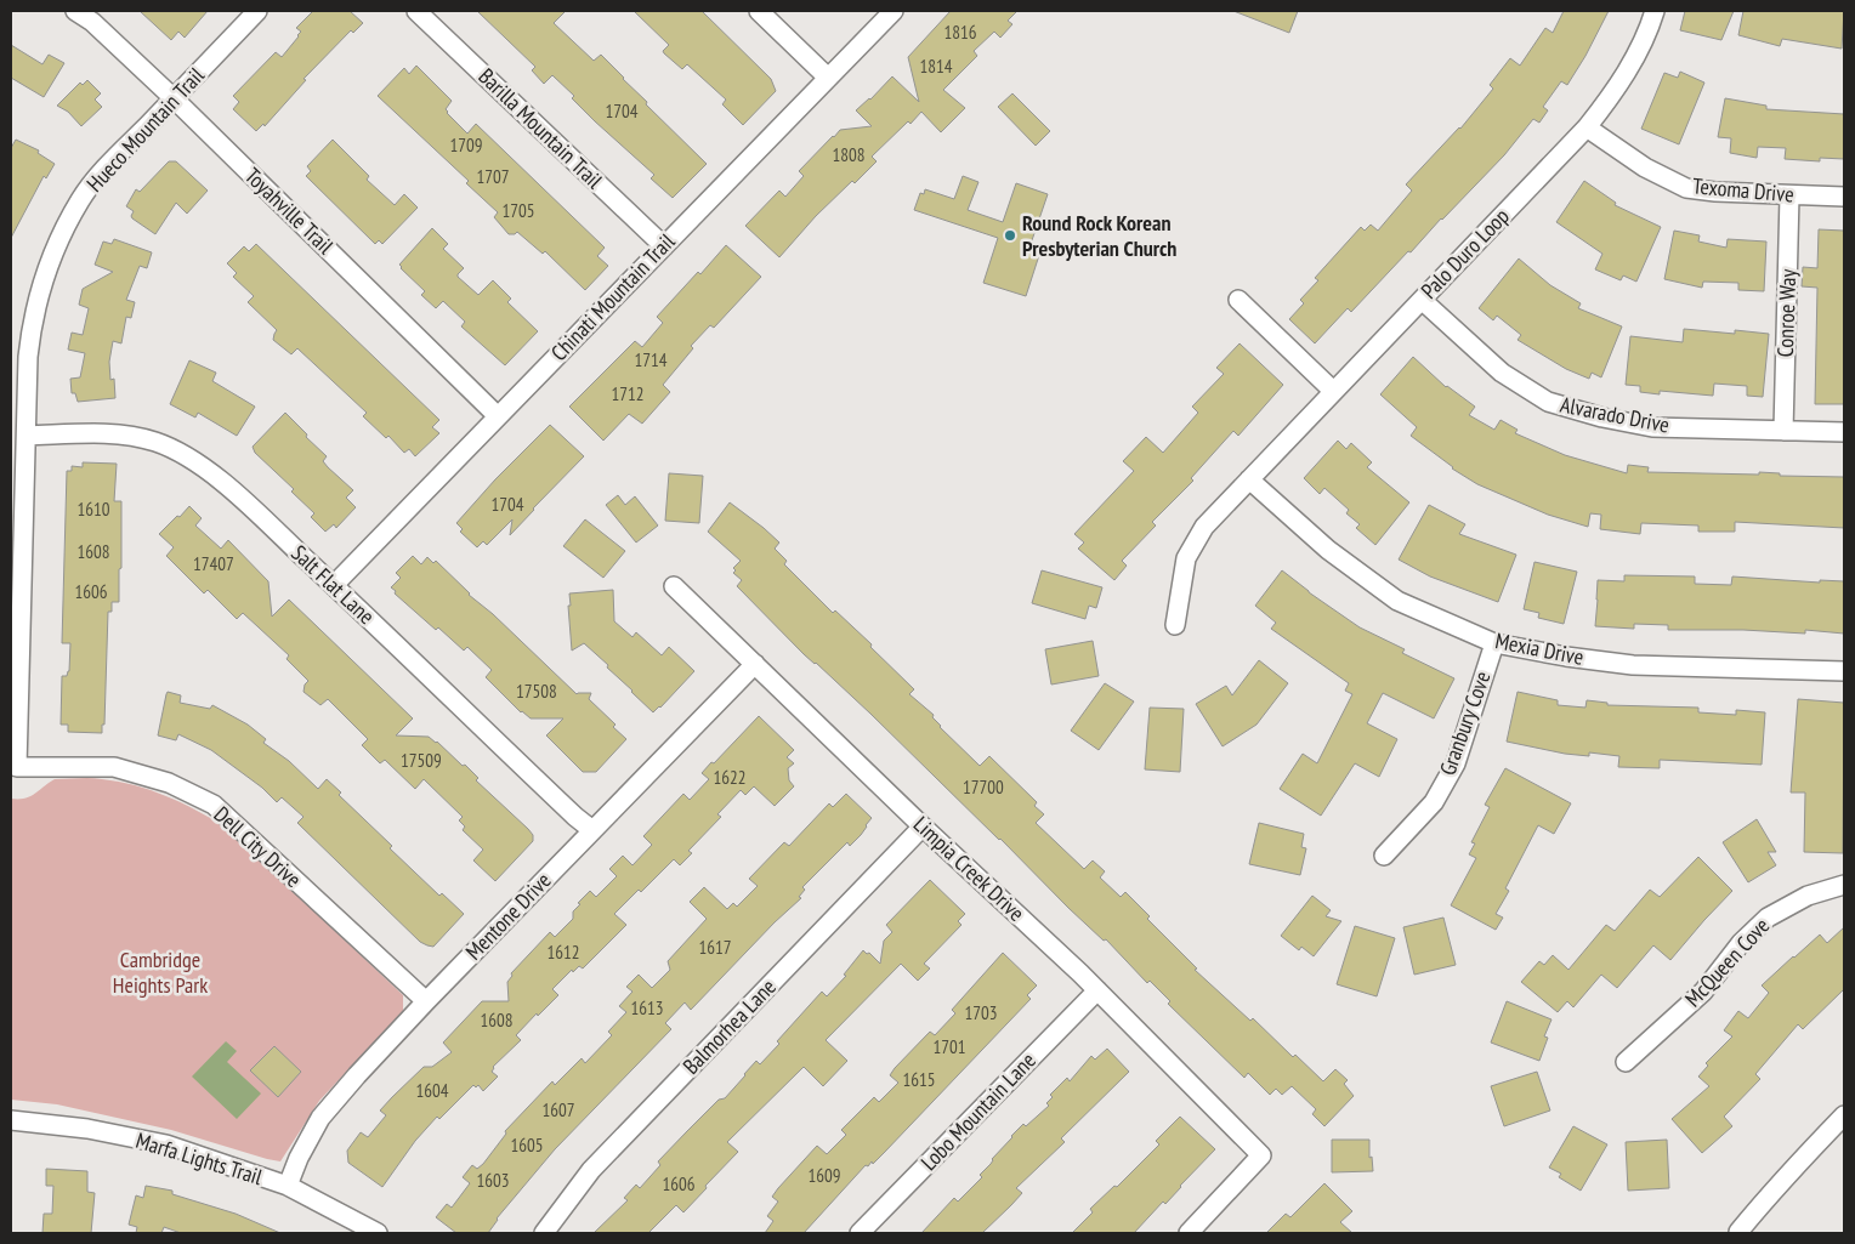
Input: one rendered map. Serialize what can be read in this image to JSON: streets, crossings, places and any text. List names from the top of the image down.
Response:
{
  "streets": {
    "street": [
      "Barilla Mountain Trail",
      "Hueco Mountain Trail",
      "Texoma Drive",
      "Toyahville Trail",
      "Palo Duro Loop",
      "Chinati Mountain Trail",
      "Conroe Way",
      "Alvarado Drive",
      "Salt Flat Lane",
      "Mexia Drive",
      "Granbury Cove",
      "Dell City Drive",
      "Limpia Creek Drive",
      "Mentone Drive",
      "McQueen Cove",
      "Balmorhea Lane",
      "Lobo Mountain Lane",
      "Marfa Lights Trail"
    ]
  },
  "crossings": [
    ["Barilla Mountain Trail", "Chinati Mountain Trail"],
    ["Hueco Mountain Trail", "Toyahville Trail"],
    ["Hueco Mountain Trail", "Salt Flat Lane"],
    ["Hueco Mountain Trail", "Dell City Drive"],
    ["Texoma Drive", "Palo Duro Loop"],
    ["Texoma Drive", "Conroe Way"],
    ["Toyahville Trail", "Chinati Mountain Trail"],
    ["Palo Duro Loop", "Alvarado Drive"],
    ["Palo Duro Loop", "Mexia Drive"],
    ["Chinati Mountain Trail", "Salt Flat Lane"],
    ["Conroe Way", "Alvarado Drive"],
    ["Salt Flat Lane", "Mentone Drive"],
    ["Mexia Drive", "Granbury Cove"],
    ["Dell City Drive", "Mentone Drive"],
    ["Limpia Creek Drive", "Mentone Drive"],
    ["Limpia Creek Drive", "Balmorhea Lane"],
    ["Limpia Creek Drive", "Lobo Mountain Lane"],
    ["Mentone Drive", "Marfa Lights Trail"]
  ],
  "parks": ["Cambridge Heights Park"],
  "places": ["Round Rock Korean Presbyterian Church"],
  "house_numbers": [
    "1816",
    "1814",
    "1704",
    "1709",
    "1808",
    "1707",
    "1705",
    "1714",
    "1712",
    "1704",
    "1610",
    "1608",
    "17407",
    "1606",
    "17508",
    "17509",
    "1622",
    "17700",
    "1617",
    "1612",
    "1613",
    "1703",
    "1608",
    "1701",
    "1615",
    "1604",
    "1607",
    "1605",
    "1609",
    "1603",
    "1606"
  ]
}
